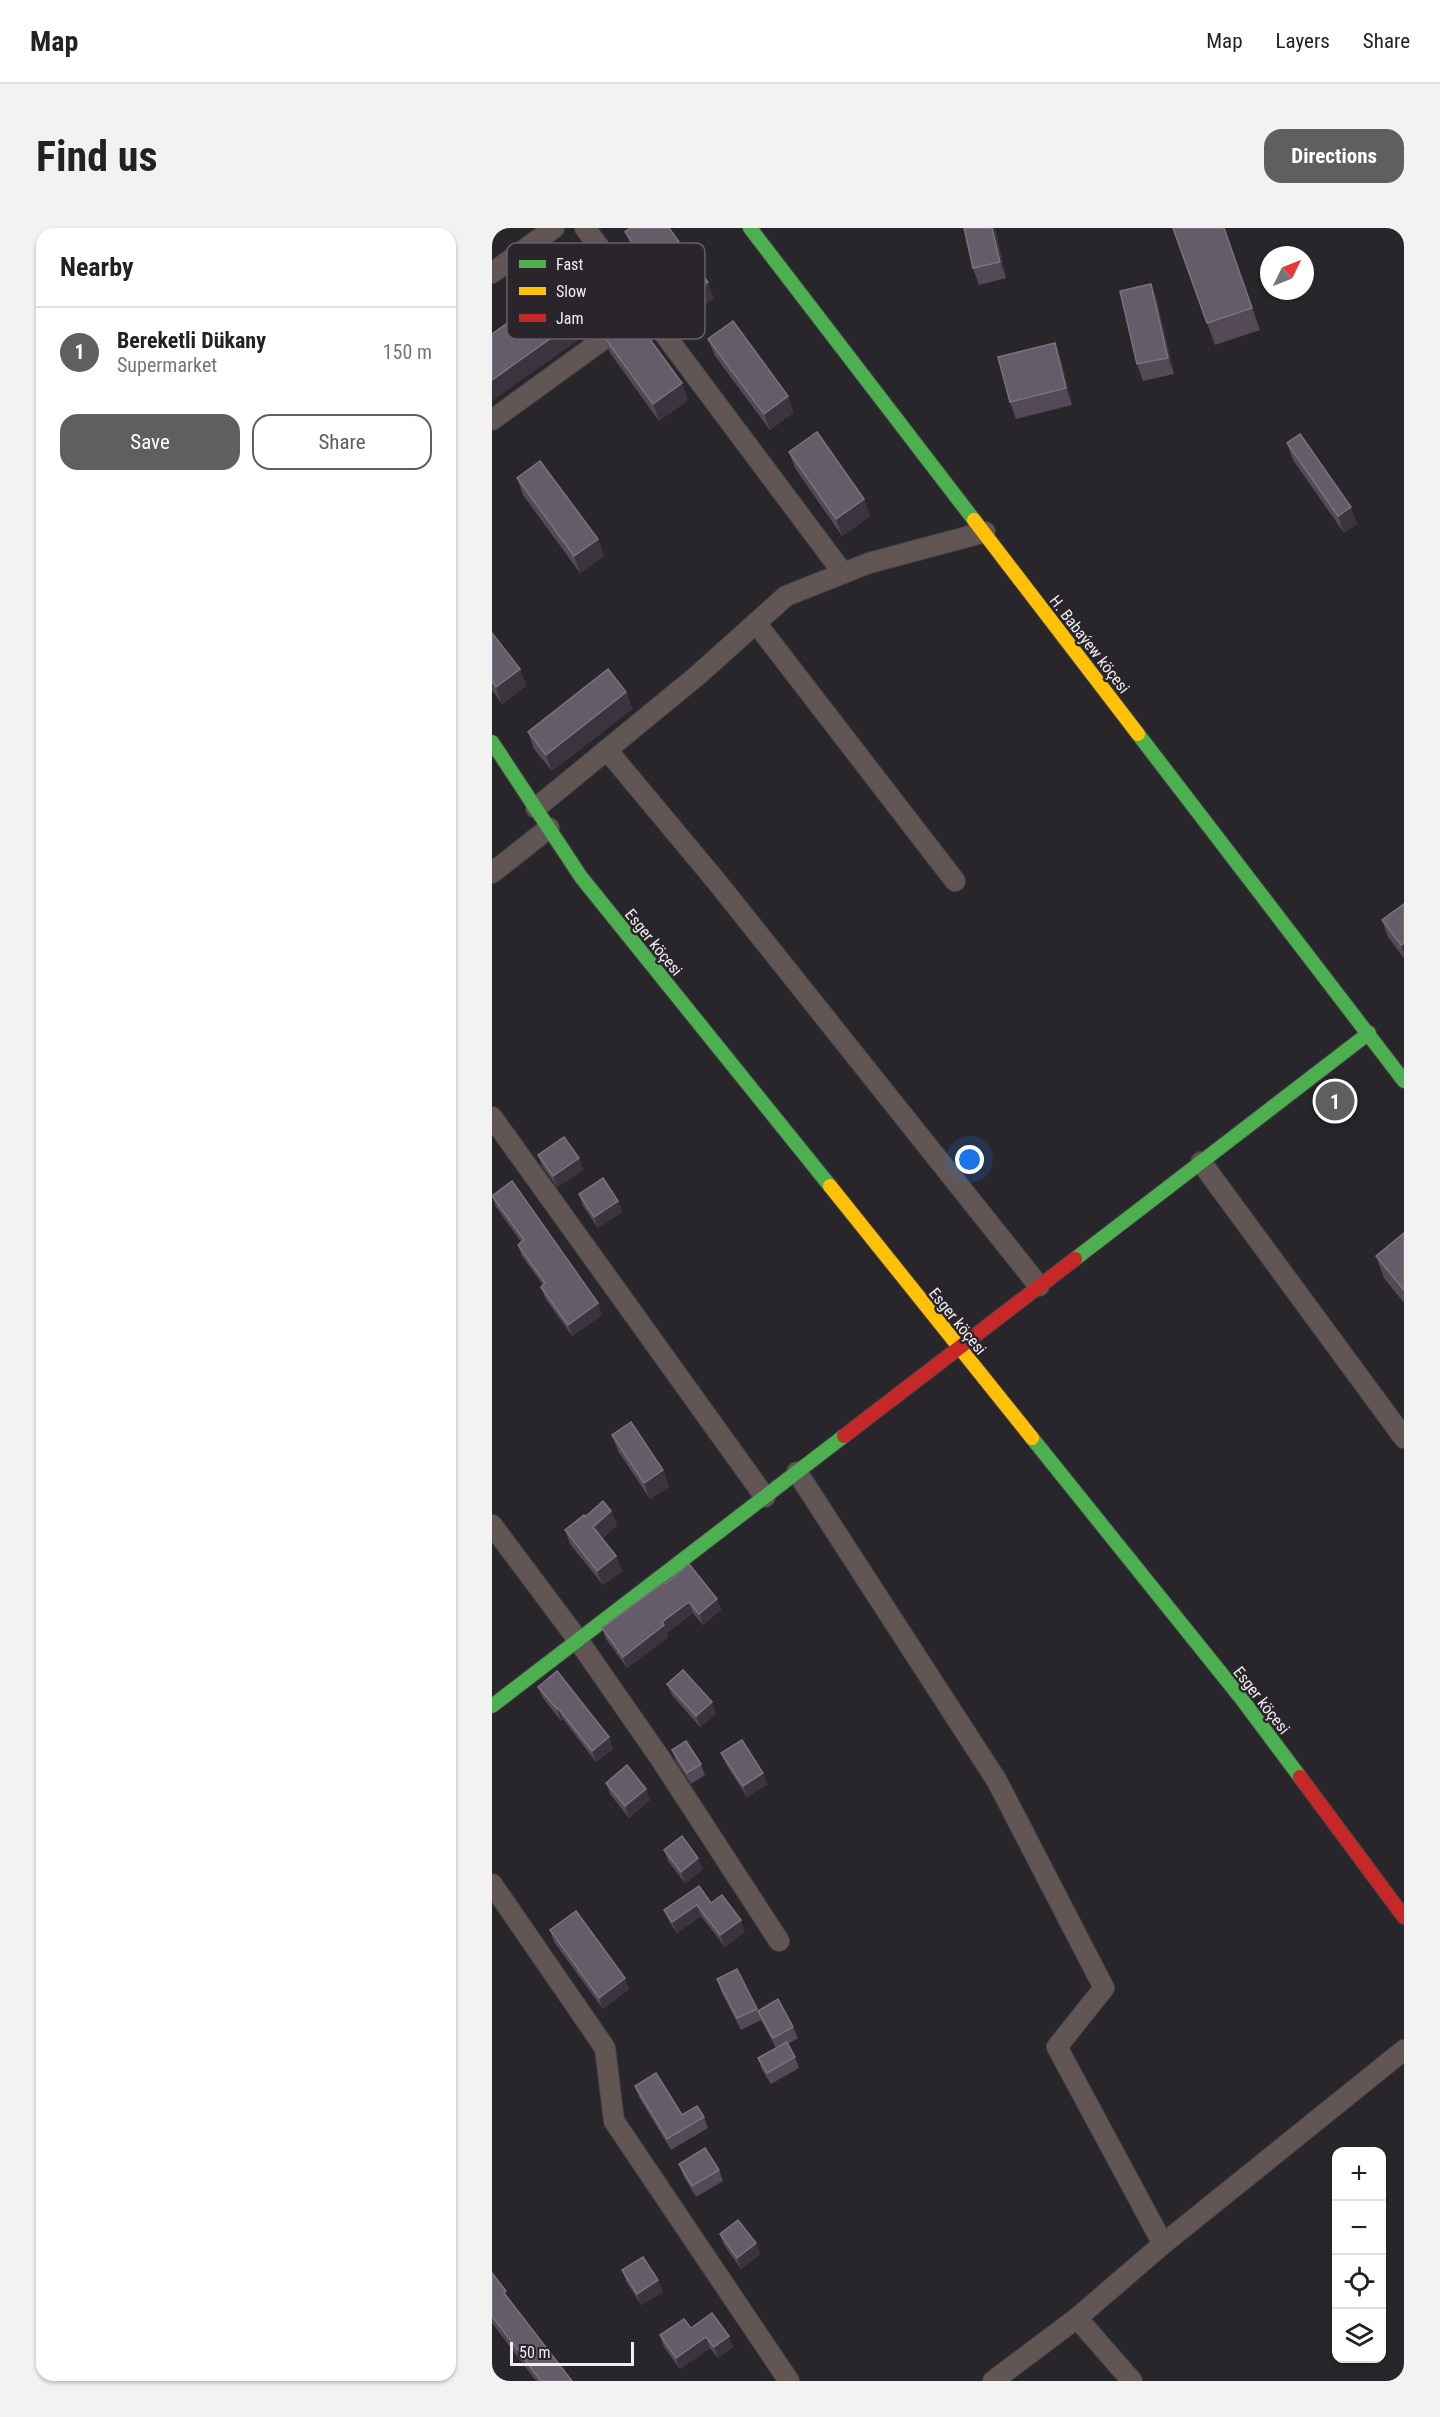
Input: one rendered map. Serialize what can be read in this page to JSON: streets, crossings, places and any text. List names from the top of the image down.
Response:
{
  "streets": {
    "street": ["H. Babaýew köçesi", "Esger köçesi"]
  },
  "legend": ["Fast", "Slow", "Jam"],
  "scale_bar": "50 m",
  "north": "top right",
  "page": {
    "header": "Map",
    "nav": ["Map", "Layers", "Share"],
    "buttons": [
      "Directions",
      ["Save", "Share"]
    ],
    "title": "Find us",
    "heading": "Nearby",
    "list": [
      {
        "mark": "1",
        "name": "Bereketli Dükany",
        "note": "Supermarket",
        "value": "150 m"
      }
    ],
    "pins": "1",
    "map_buttons": ["+", "−"],
    "scale": "50 m"
  }
}
